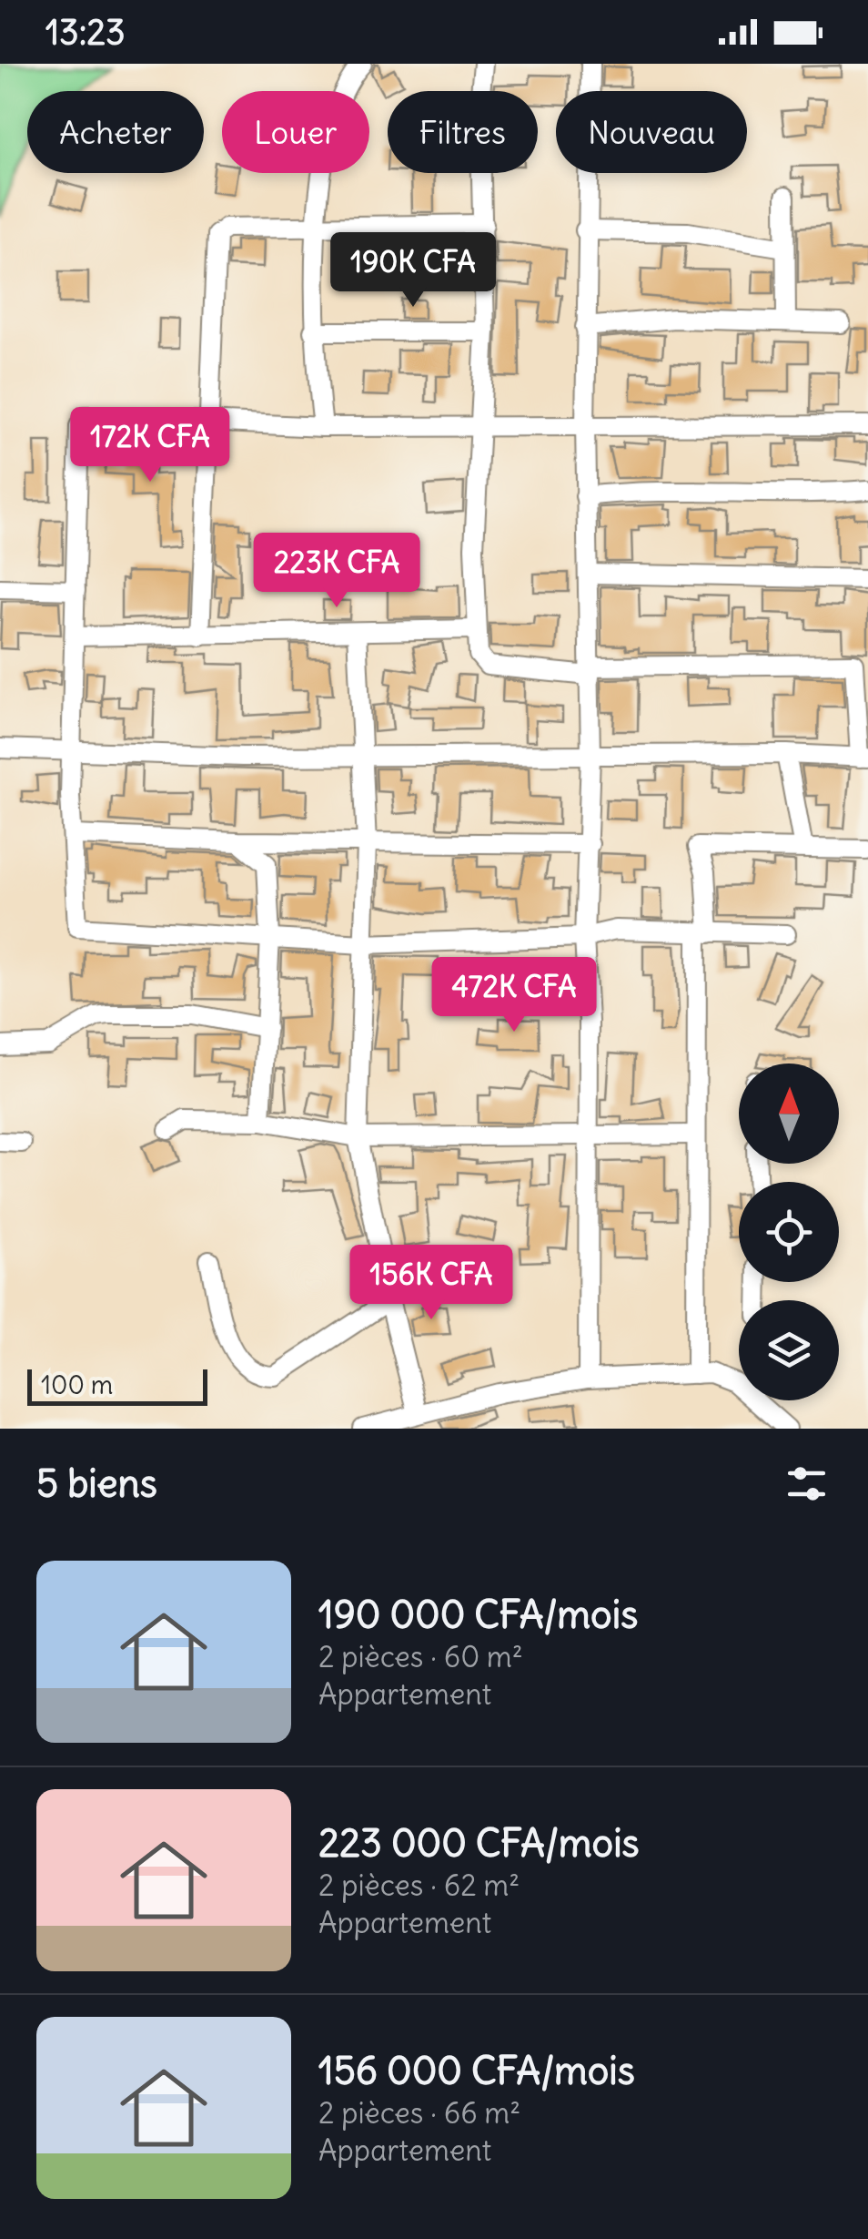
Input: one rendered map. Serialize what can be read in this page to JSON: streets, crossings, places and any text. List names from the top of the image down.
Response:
{
  "scale_bar": "100 m",
  "north": "top",
  "page": {
    "status": "13:23",
    "chip": [
      "Acheter",
      "Louer",
      "Filtres",
      "Nouveau"
    ],
    "price": [
      "190K CFA",
      "172K CFA",
      "223K CFA",
      "472K CFA",
      "156K CFA"
    ],
    "scale": "100 m",
    "heading": "5 biens",
    "list": [
      {
        "name": "190 000 CFA/mois",
        "note": "2 pièces · 60 m² · Appartement"
      },
      {
        "name": "223 000 CFA/mois",
        "note": "2 pièces · 62 m² · Appartement"
      },
      {
        "name": "156 000 CFA/mois",
        "note": "2 pièces · 66 m² · Appartement"
      }
    ]
  }
}
